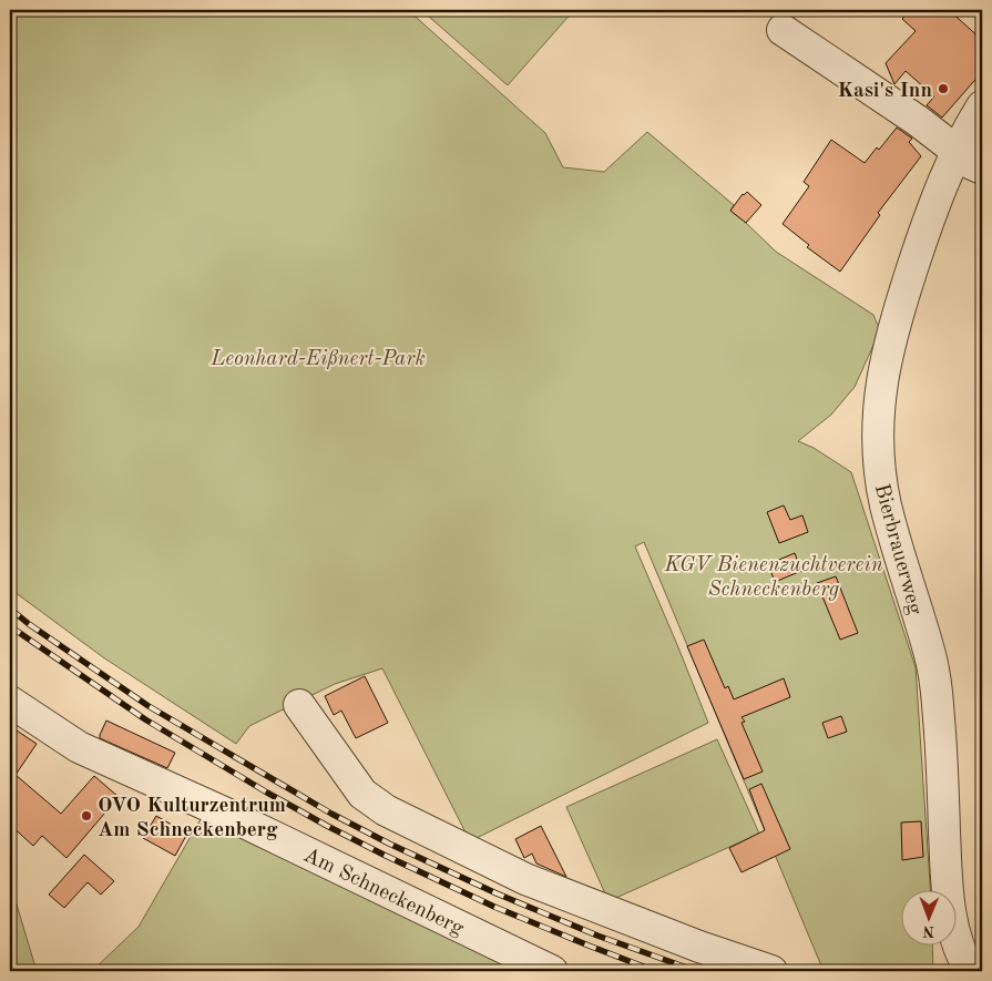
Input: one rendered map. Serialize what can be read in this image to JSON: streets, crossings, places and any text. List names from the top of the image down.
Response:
{
  "streets": {
    "street": ["Bierbrauerweg", "Am Schneckenberg"]
  },
  "parks": ["Leonhard-Eißnert-Park", "KGV Bienenzuchtverein Schneckenberg"],
  "places": ["Kasi's Inn", "OVO Kulturzentrum Am Schneckenberg"],
  "north": "bottom"
}
